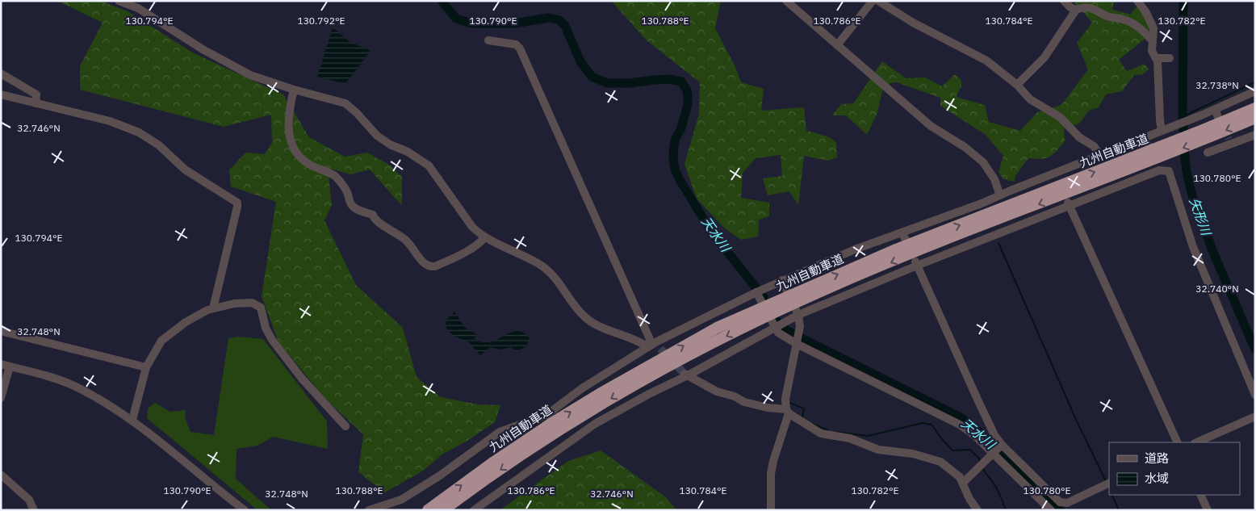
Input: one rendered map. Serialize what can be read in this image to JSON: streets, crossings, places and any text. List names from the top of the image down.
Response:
{
  "streets": {
    "highway": ["九州自動車道"]
  },
  "water": ["矢形川", "天水川"],
  "legend": ["道路", "水域"],
  "coordinates": [
    "130.794°E",
    "130.792°E",
    "130.790°E",
    "130.788°E",
    "130.786°E",
    "130.784°E",
    "130.782°E",
    "32.738°N",
    "32.746°N",
    "130.780°E",
    "32.740°N",
    "32.748°N"
  ]
}
